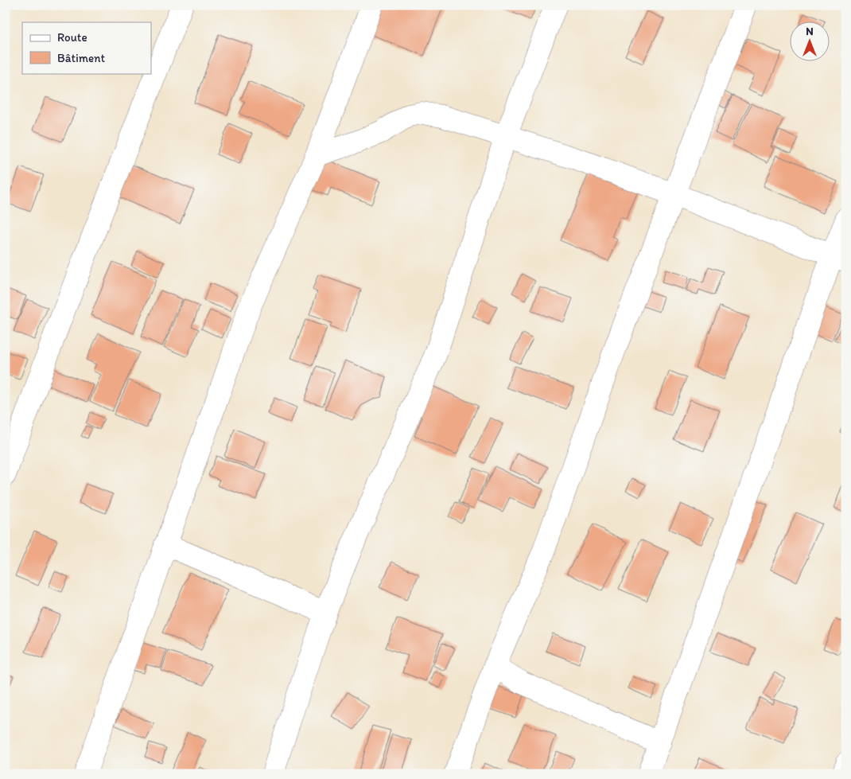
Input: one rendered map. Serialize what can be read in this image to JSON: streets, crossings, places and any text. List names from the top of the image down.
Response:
{
  "legend": ["Route", "Bâtiment"],
  "north": "top"
}
